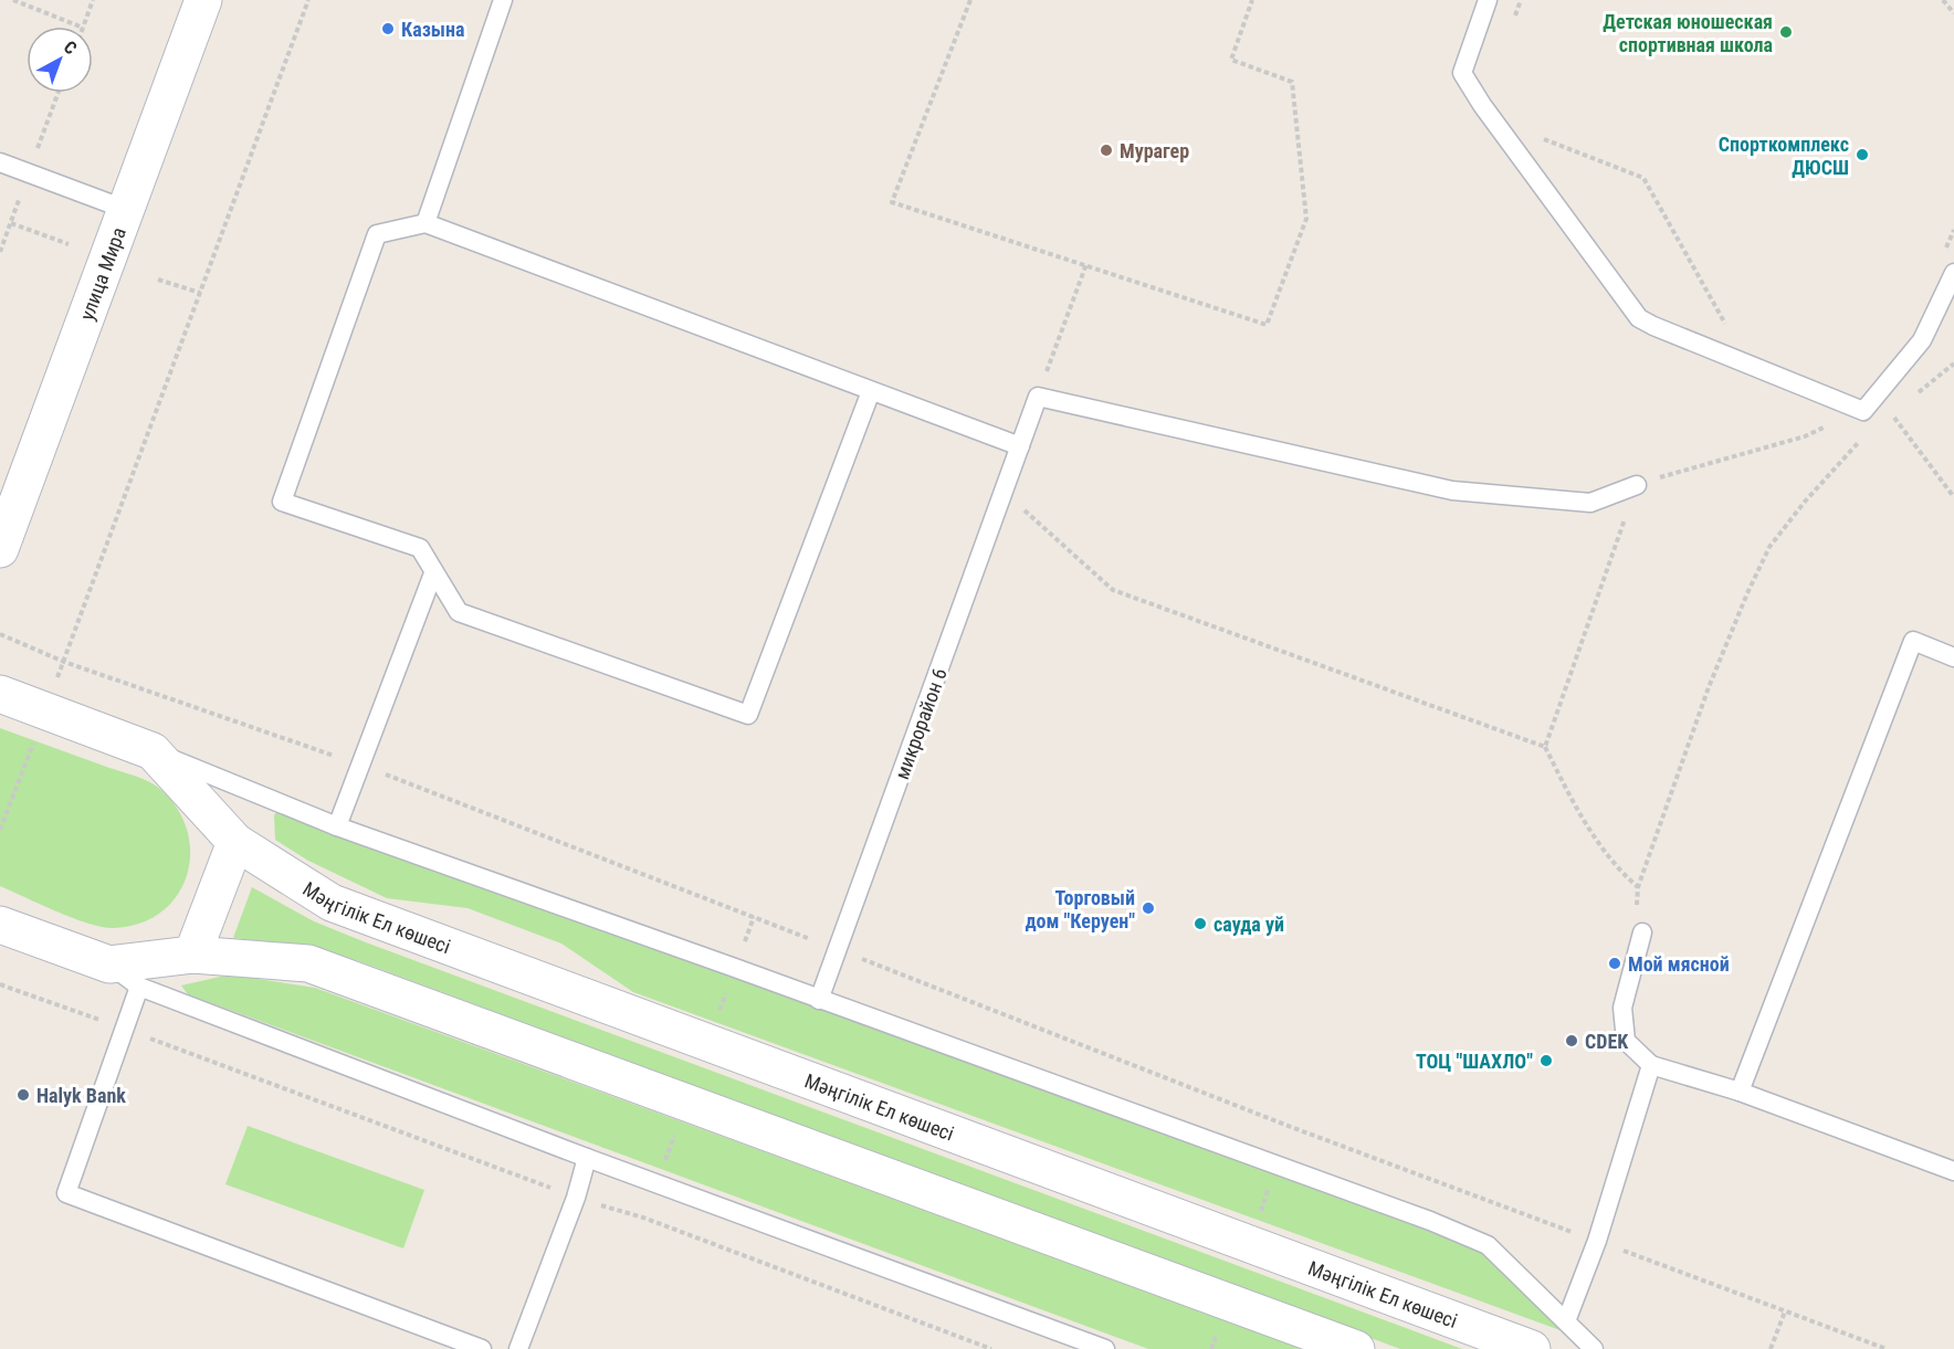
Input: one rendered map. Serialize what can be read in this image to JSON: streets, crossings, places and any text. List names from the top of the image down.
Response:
{
  "streets": {
    "street": ["улица Мира", "Мәңгілік Ел көшесі"],
    "lane": ["микрорайон 6"]
  },
  "places": [
    "Казына",
    "Детская юношеская спортивная школа",
    "Мурагер",
    "Спорткомплекс ДЮСШ",
    "Торговый дом \"Керуен\"",
    "сауда уй",
    "Мой мясной",
    "CDEK",
    "ТОЦ \"ШАХЛО\"",
    "Halyk Bank"
  ],
  "north": "top right"
}
